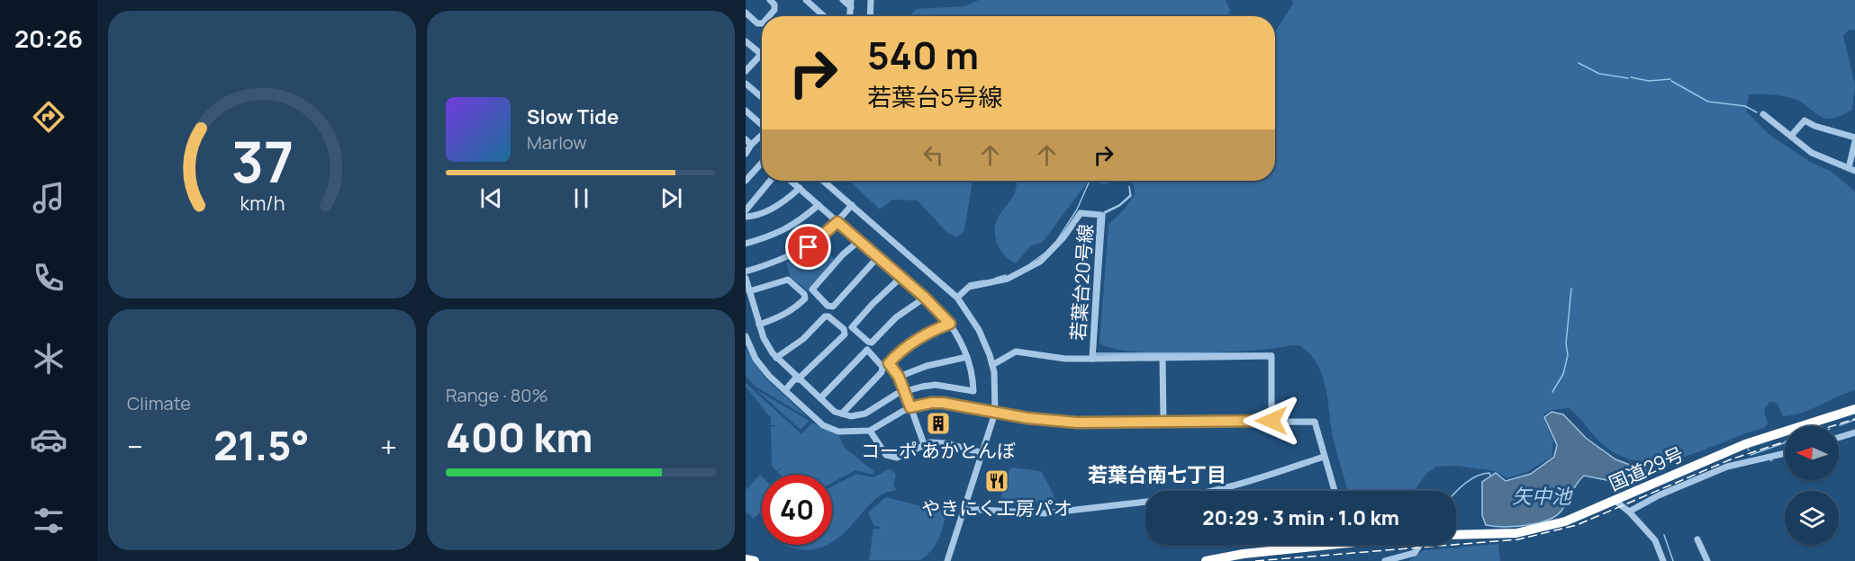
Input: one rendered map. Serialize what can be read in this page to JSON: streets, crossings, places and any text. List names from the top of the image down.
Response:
{
  "streets": {
    "highway": ["国道29号"],
    "street": ["若葉台20号線"]
  },
  "districts": ["若葉台南七丁目"],
  "water": ["矢中池"],
  "places": {
    "building": ["コーポ あかとんぼ"],
    "restaurant": ["やきにく工房パオ"]
  },
  "north": "left",
  "page": {
    "tabs": "20:26",
    "turn": ["540 m", "若葉台5号線"],
    "song": ["Slow Tide", "Marlow"],
    "tile": [
      "Climate",
      ["Range · 80%", "400 km"]
    ],
    "heat": ["−", "21.5°", "+"],
    "limit": "40",
    "trip": "20:29 · 3 min · 1.0 km",
    "gauge": ["37", "km/h"]
  }
}
